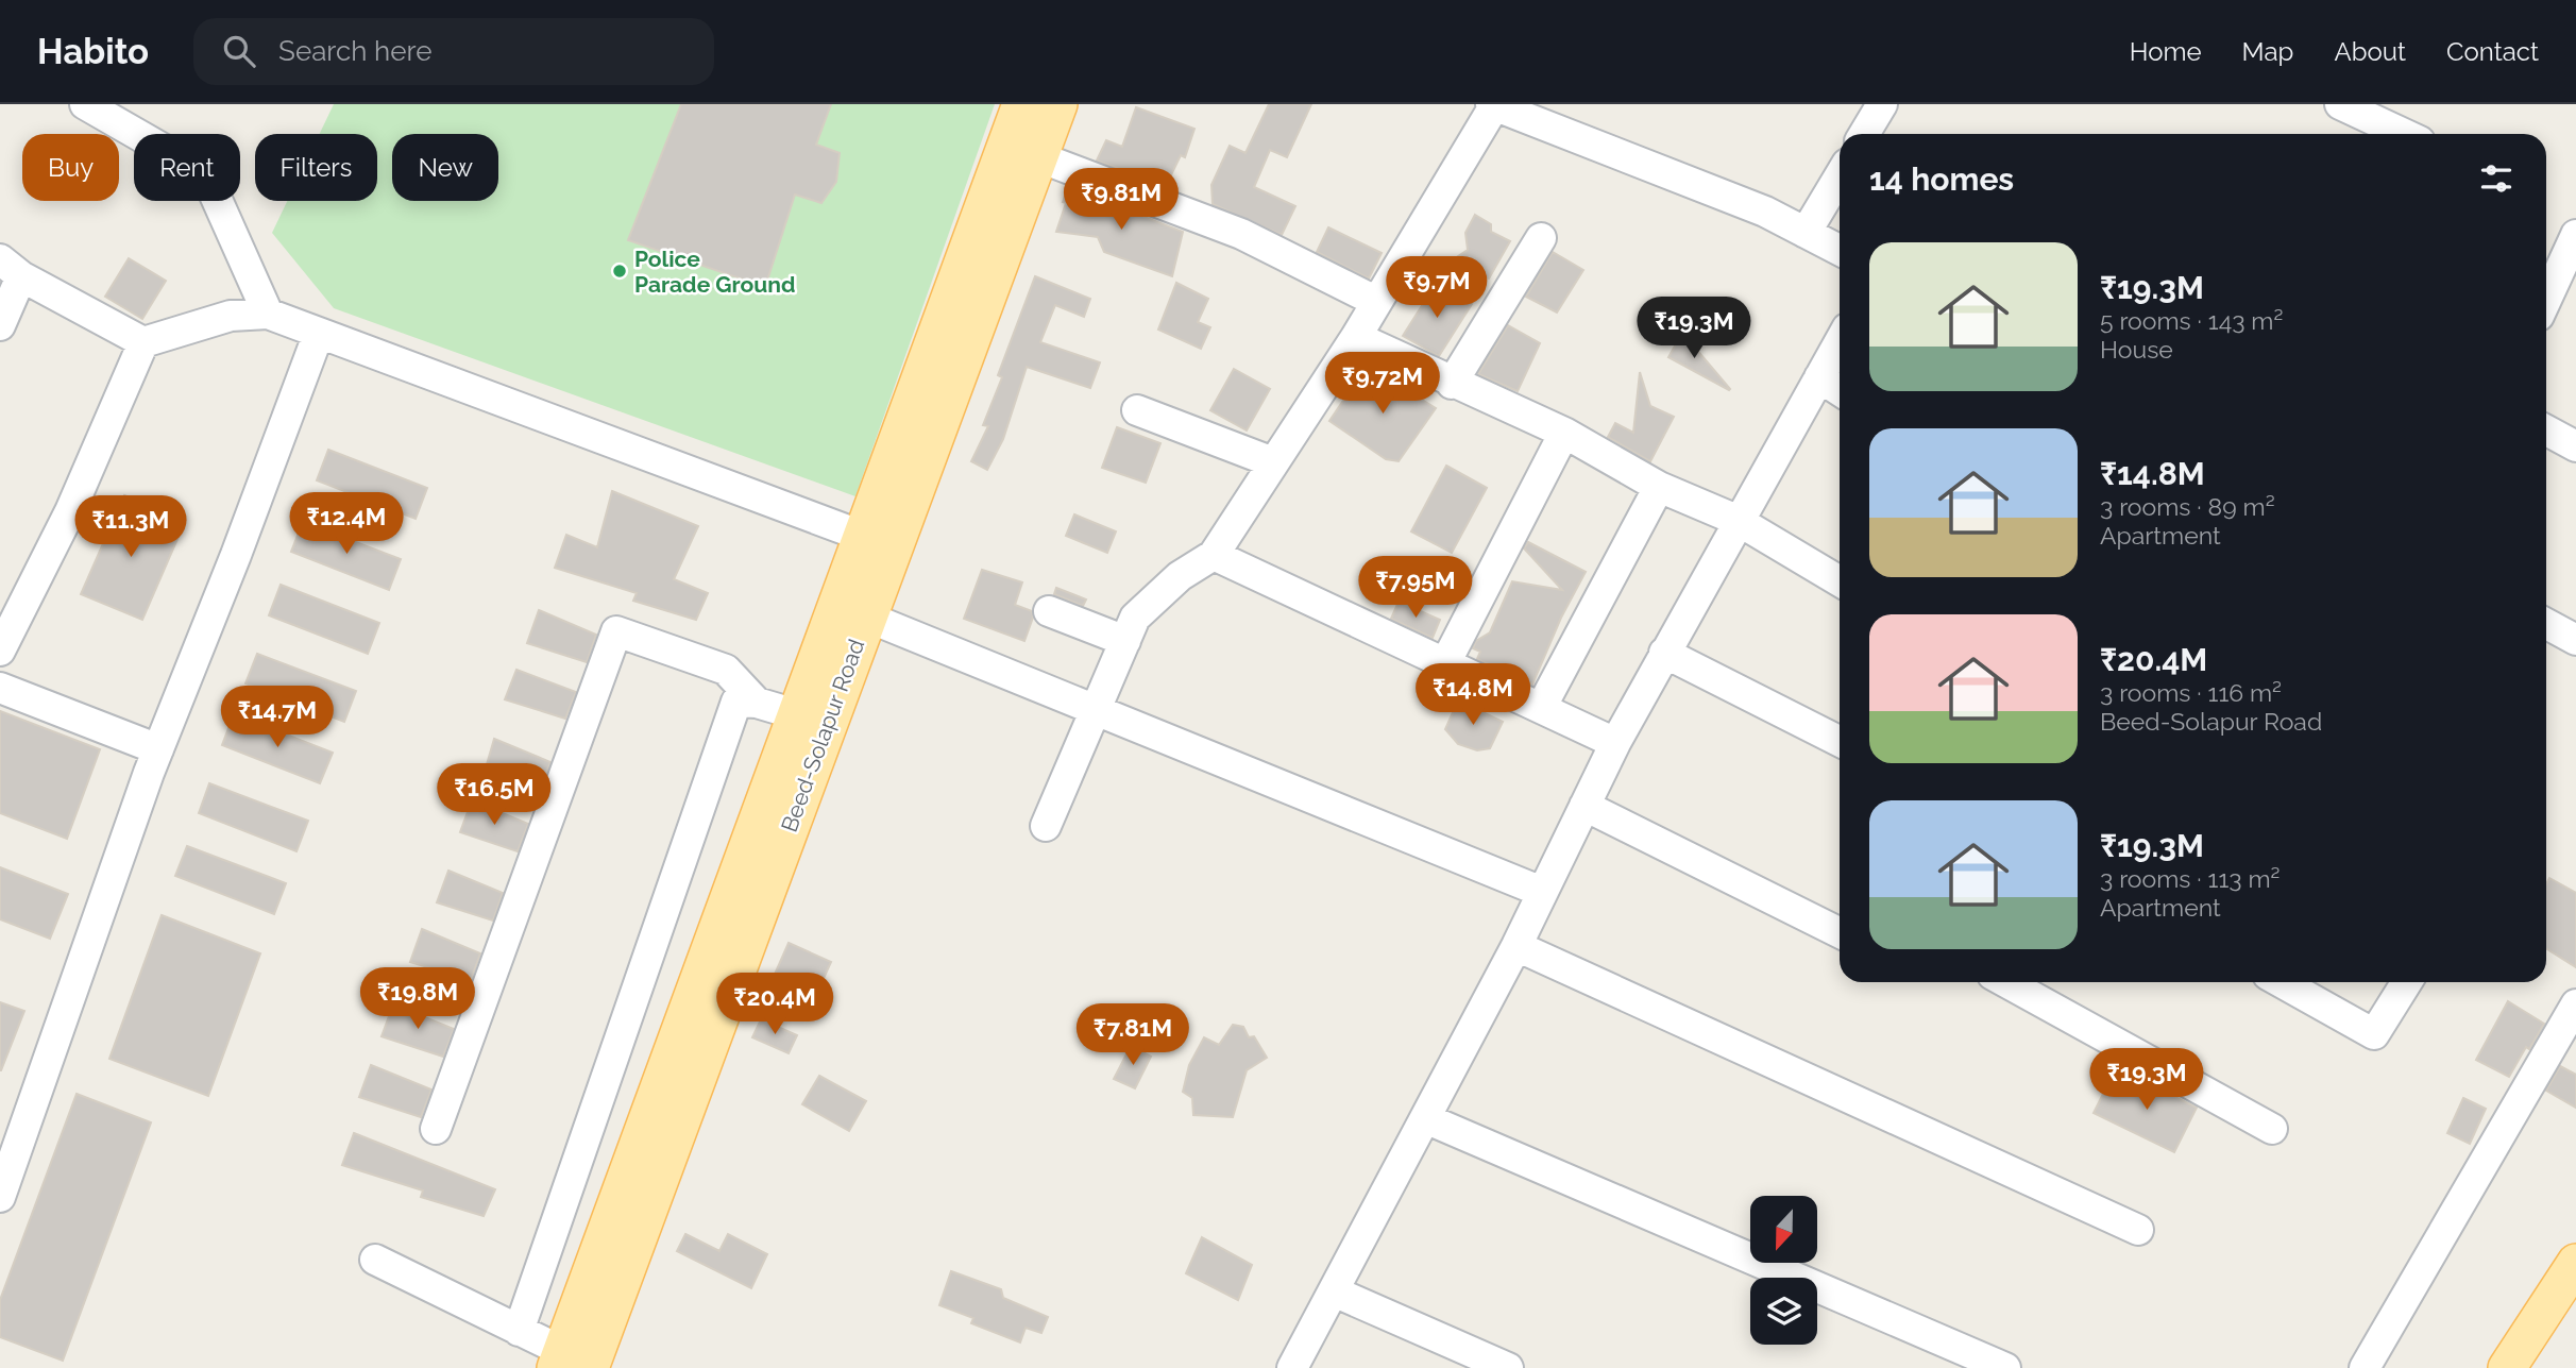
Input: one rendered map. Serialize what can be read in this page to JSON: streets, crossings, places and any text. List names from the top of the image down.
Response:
{
  "streets": {
    "main road": ["Beed-Solapur Road"]
  },
  "places": ["Police Parade Ground"],
  "north": "bottom",
  "page": {
    "header": "Habito",
    "search": "Search here",
    "nav": [
      "Home",
      "Map",
      "About",
      "Contact"
    ],
    "chip": [
      "Buy",
      "Rent",
      "Filters",
      "New"
    ],
    "heading": "14 homes",
    "price": [
      "₹9.81M",
      "₹9.7M",
      "₹19.3M",
      "₹9.72M",
      "₹12.4M",
      "₹11.3M",
      "₹7.95M",
      "₹14.8M",
      "₹14.7M",
      "₹16.5M",
      "₹19.8M",
      "₹20.4M",
      "₹7.81M",
      "₹19.3M"
    ],
    "list": [
      {
        "name": "₹19.3M",
        "note": "5 rooms · 143 m² · House"
      },
      {
        "name": "₹14.8M",
        "note": "3 rooms · 89 m² · Apartment"
      },
      {
        "name": "₹20.4M",
        "note": "3 rooms · 116 m² · Beed-Solapur Road"
      },
      {
        "name": "₹19.3M",
        "note": "3 rooms · 113 m² · Apartment"
      }
    ]
  }
}
